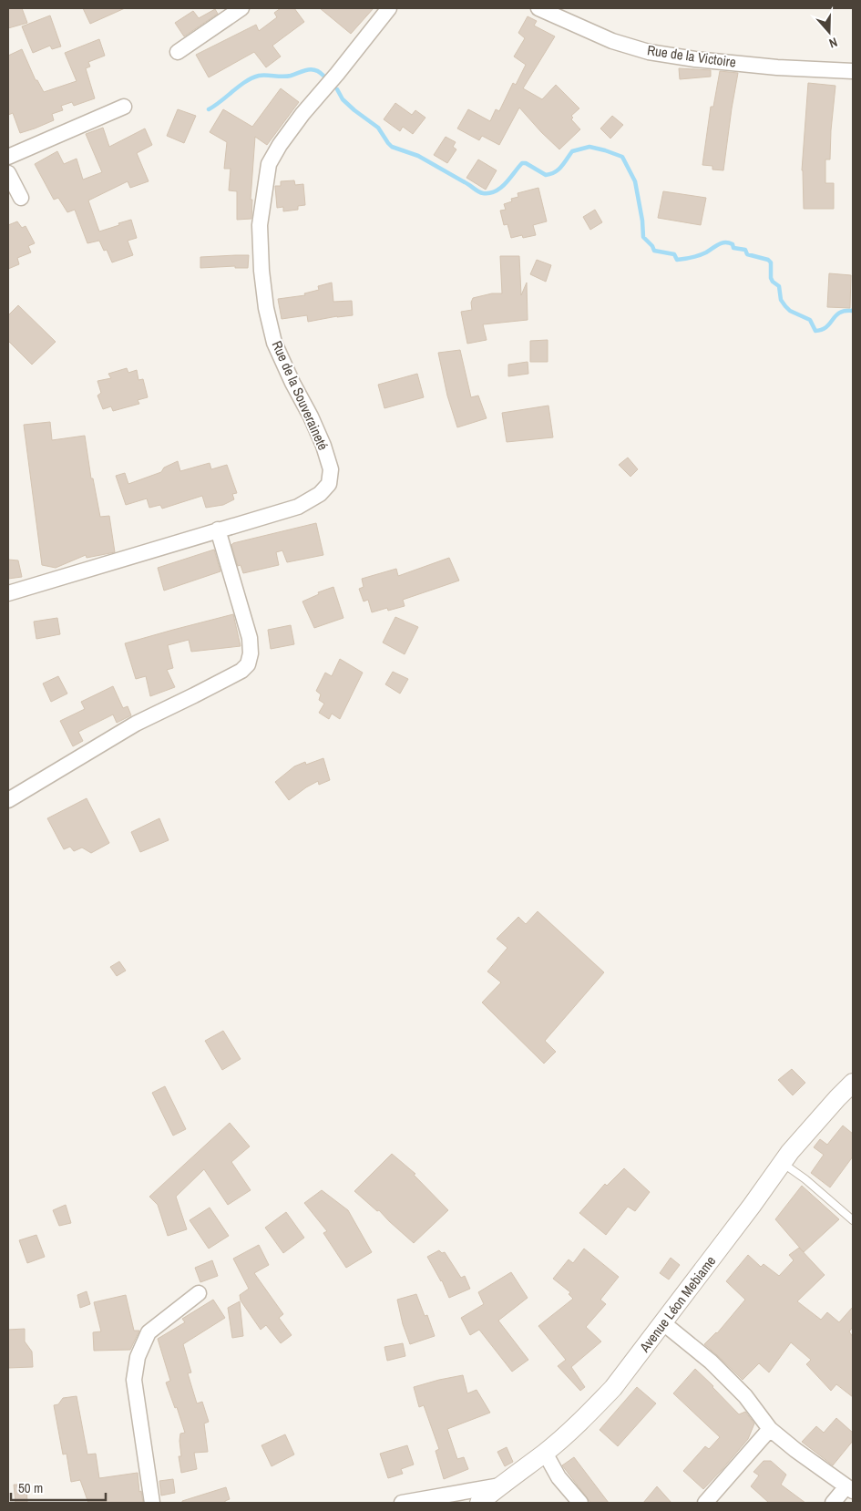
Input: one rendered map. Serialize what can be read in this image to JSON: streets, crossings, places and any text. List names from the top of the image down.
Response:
{
  "streets": {
    "street": ["Rue de la Victoire", "Rue de la Souveraineté", "Avenue Léon Mebiame"]
  },
  "scale_bar": "50 m",
  "north": "bottom"
}
